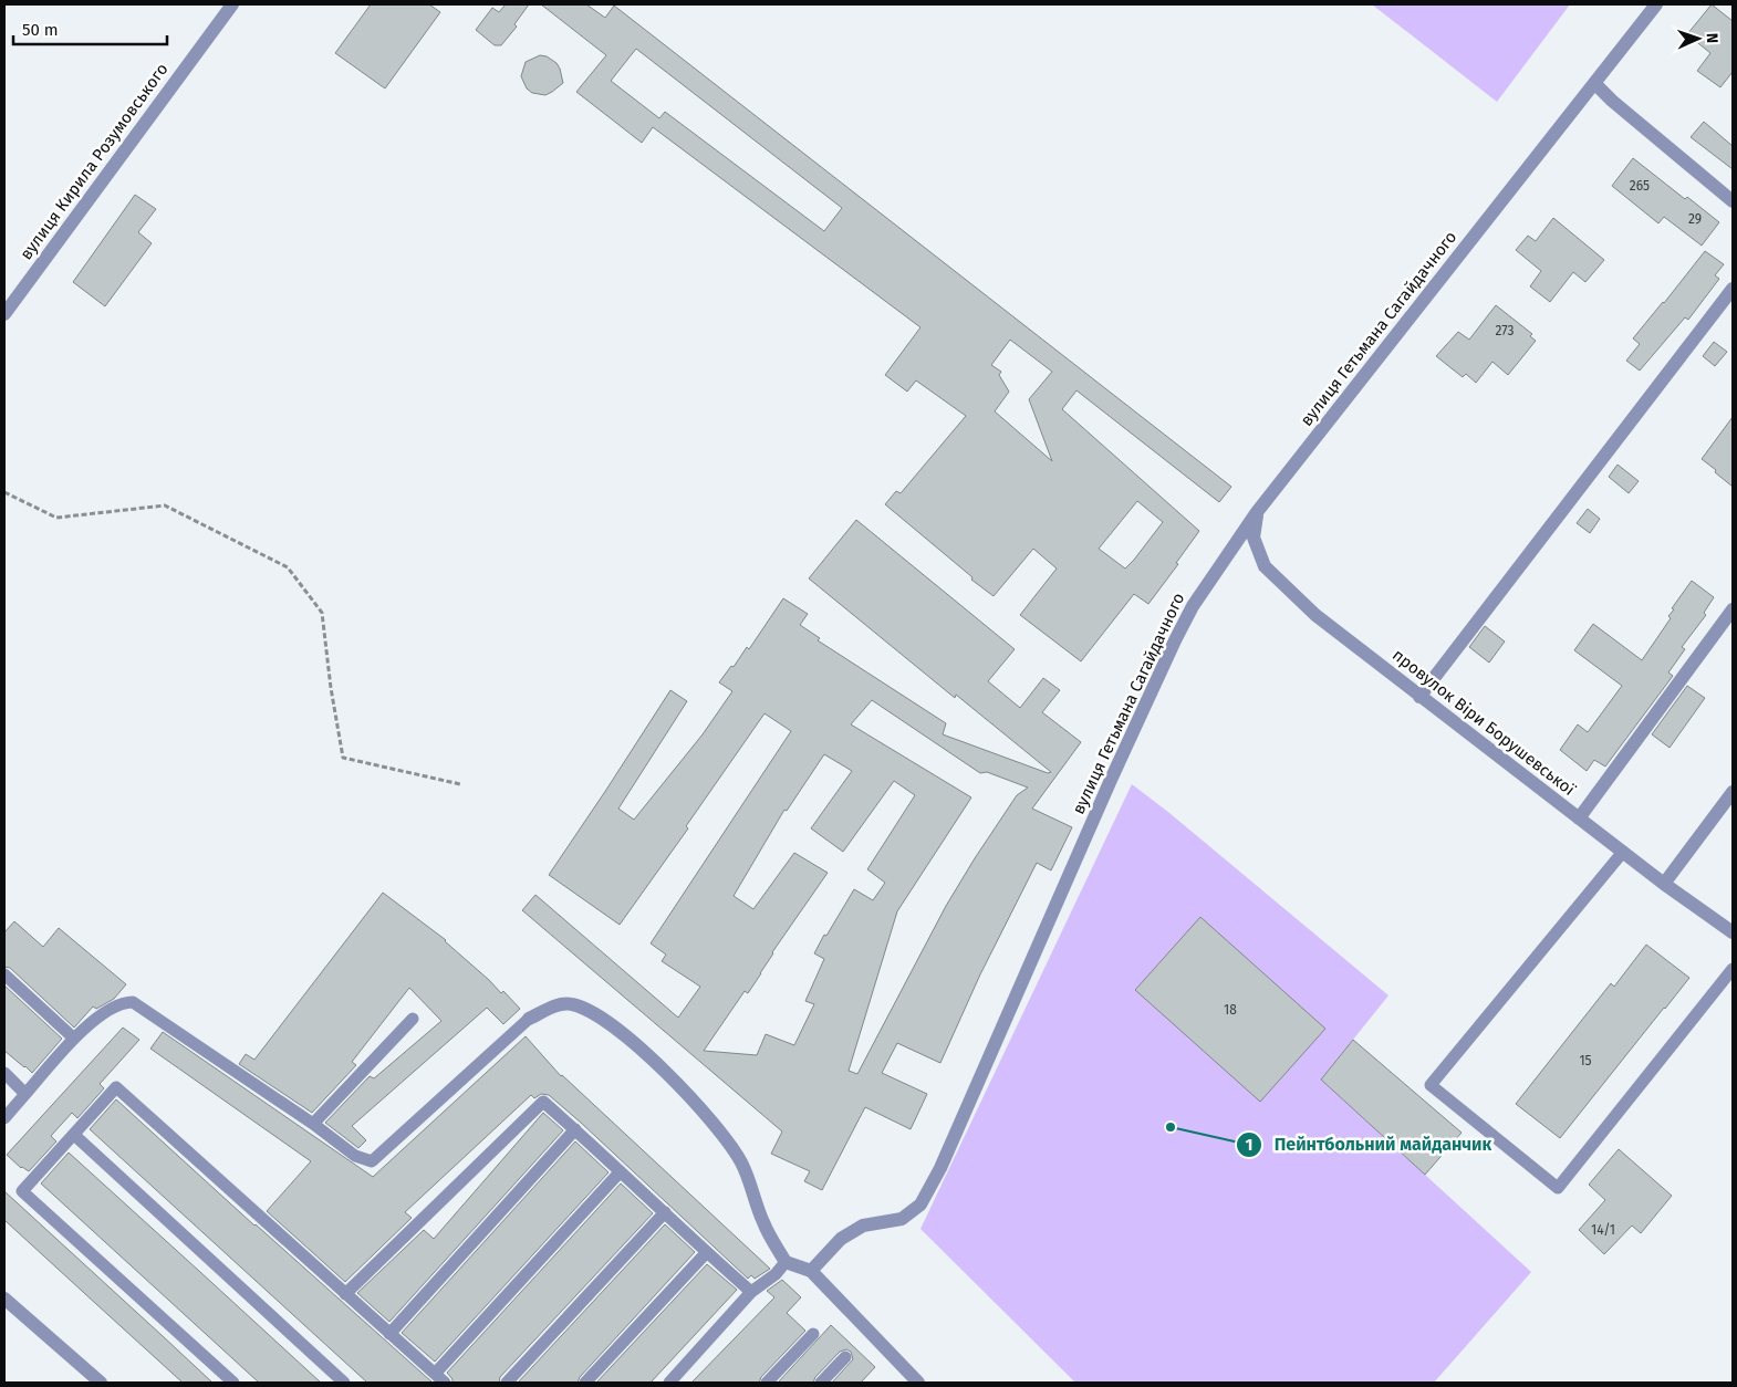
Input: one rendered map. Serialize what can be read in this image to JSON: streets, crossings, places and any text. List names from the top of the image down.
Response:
{
  "streets": {
    "street": ["вулиця Кирила Розумовського", "вулиця Гетьмана Сагайдачного", "провулок Віри Борушевської"]
  },
  "crossings": [
    ["вулиця Гетьмана Сагайдачного", "провулок Віри Борушевської"]
  ],
  "places": ["Пейнтбольний майданчик"],
  "house_numbers": [
    "265",
    "29",
    "273",
    "18",
    "15",
    "14/1"
  ],
  "scale_bar": "50 m",
  "north": "right"
}
